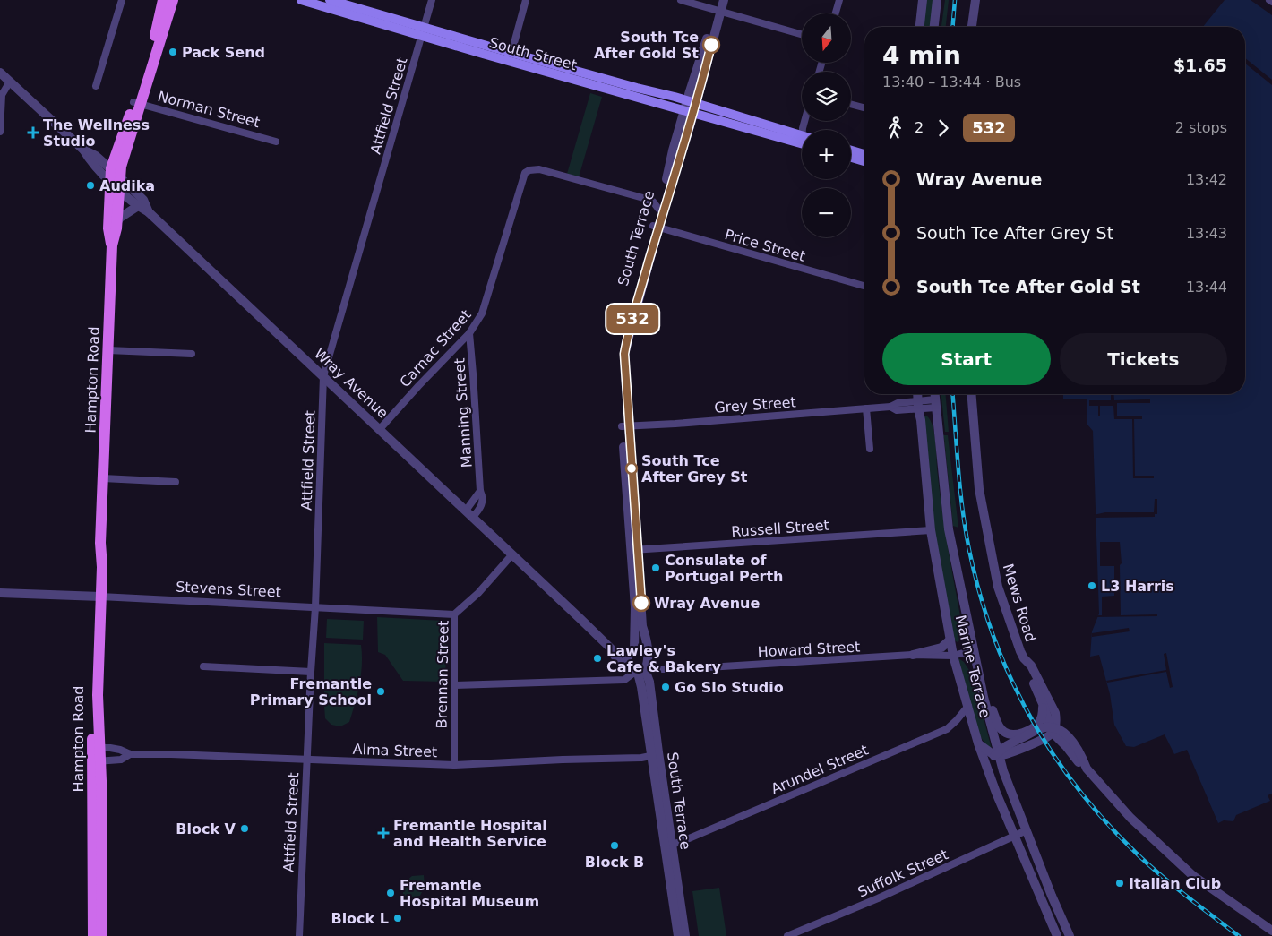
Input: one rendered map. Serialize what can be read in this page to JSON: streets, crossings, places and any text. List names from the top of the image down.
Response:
{
  "streets": {
    "main road": ["South Street", "Hampton Road"],
    "street": [
      "Attfield Street",
      "Norman Street",
      "South Terrace",
      "Price Street",
      "Carnac Street",
      "Wray Avenue",
      "Grey Street",
      "Manning Street",
      "Russell Street",
      "Stevens Street",
      "Mews Road",
      "Howard Street",
      "Marine Terrace",
      "Brennan Street",
      "Alma Street",
      "Arundel Street",
      "Suffolk Street"
    ]
  },
  "crossings": [
    ["South Street", "Attfield Street"],
    ["South Street", "South Terrace"],
    ["Attfield Street", "Wray Avenue"],
    ["Attfield Street", "Stevens Street"],
    ["Attfield Street", "Alma Street"],
    ["Norman Street", "Hampton Road"],
    ["South Terrace", "Price Street"],
    ["South Terrace", "Carnac Street"],
    ["South Terrace", "Wray Avenue"],
    ["South Terrace", "Grey Street"],
    ["South Terrace", "Russell Street"],
    ["South Terrace", "Howard Street"],
    ["South Terrace", "Alma Street"],
    ["South Terrace", "Arundel Street"],
    ["Carnac Street", "Wray Avenue"],
    ["Carnac Street", "Manning Street"],
    ["Hampton Road", "Wray Avenue"],
    ["Hampton Road", "Stevens Street"],
    ["Hampton Road", "Alma Street"],
    ["Wray Avenue", "Manning Street"],
    ["Wray Avenue", "Howard Street"],
    ["Wray Avenue", "Brennan Street"],
    ["Grey Street", "Marine Terrace"],
    ["Russell Street", "Marine Terrace"],
    ["Stevens Street", "Brennan Street"],
    ["Howard Street", "Marine Terrace"],
    ["Marine Terrace", "Arundel Street"],
    ["Marine Terrace", "Suffolk Street"],
    ["Brennan Street", "Alma Street"]
  ],
  "places": {
    "other": [
      "South Tce After Gold St",
      "Pack Send",
      "Audika",
      "South Tce After Grey St",
      "Consulate of Portugal Perth",
      "L3 Harris",
      "Wray Avenue",
      "Lawley's Cafe & Bakery",
      "Go Slo Studio",
      "Fremantle Primary School",
      "Block V",
      "Block B",
      "Italian Club",
      "Fremantle Hospital Museum",
      "Block L"
    ],
    "health": ["The Wellness Studio", "Fremantle Hospital and Health Service"]
  },
  "lines": ["bus line 532"],
  "north": "bottom",
  "page": {
    "on_map": "532",
    "map_buttons": ["+", "−"],
    "heading": ["4 min", "13:40 – 13:44 · Bus", "$1.65"],
    "legs": ["2", "532", "2 stops"],
    "list": [
      {
        "name": "Wray Avenue",
        "value": "13:42"
      },
      {
        "name": "South Tce After Grey St",
        "value": "13:43"
      },
      {
        "name": "South Tce After Gold St",
        "value": "13:44"
      }
    ],
    "buttons": ["Start", "Tickets"]
  }
}
